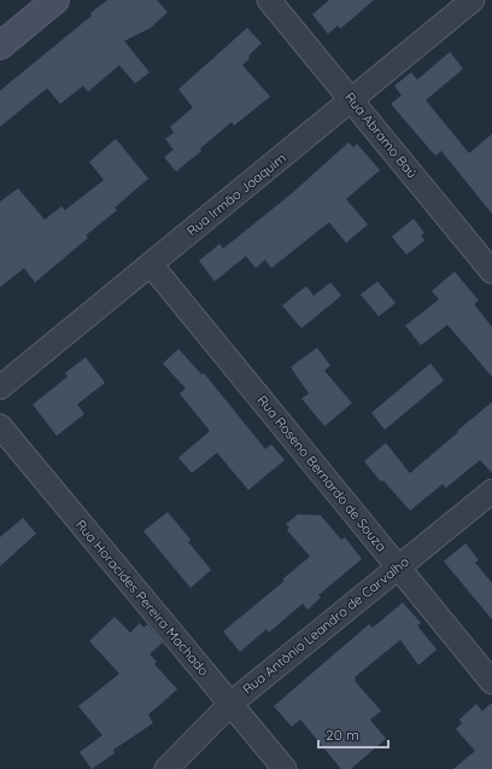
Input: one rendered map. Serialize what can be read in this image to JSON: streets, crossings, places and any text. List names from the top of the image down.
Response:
{
  "streets": {
    "street": [
      "Rua Abramo Baú",
      "Rua Irmão Joaquim",
      "Rua Roseno Bernardo de Souza",
      "Rua Horacides Pereira Machado",
      "Rua Antônio Leandro de Carvalho"
    ]
  },
  "crossings": [
    ["Rua Abramo Baú", "Rua Irmão Joaquim"],
    ["Rua Irmão Joaquim", "Rua Roseno Bernardo de Souza"],
    ["Rua Roseno Bernardo de Souza", "Rua Antônio Leandro de Carvalho"],
    ["Rua Horacides Pereira Machado", "Rua Antônio Leandro de Carvalho"]
  ],
  "scale_bar": "20 m"
}
